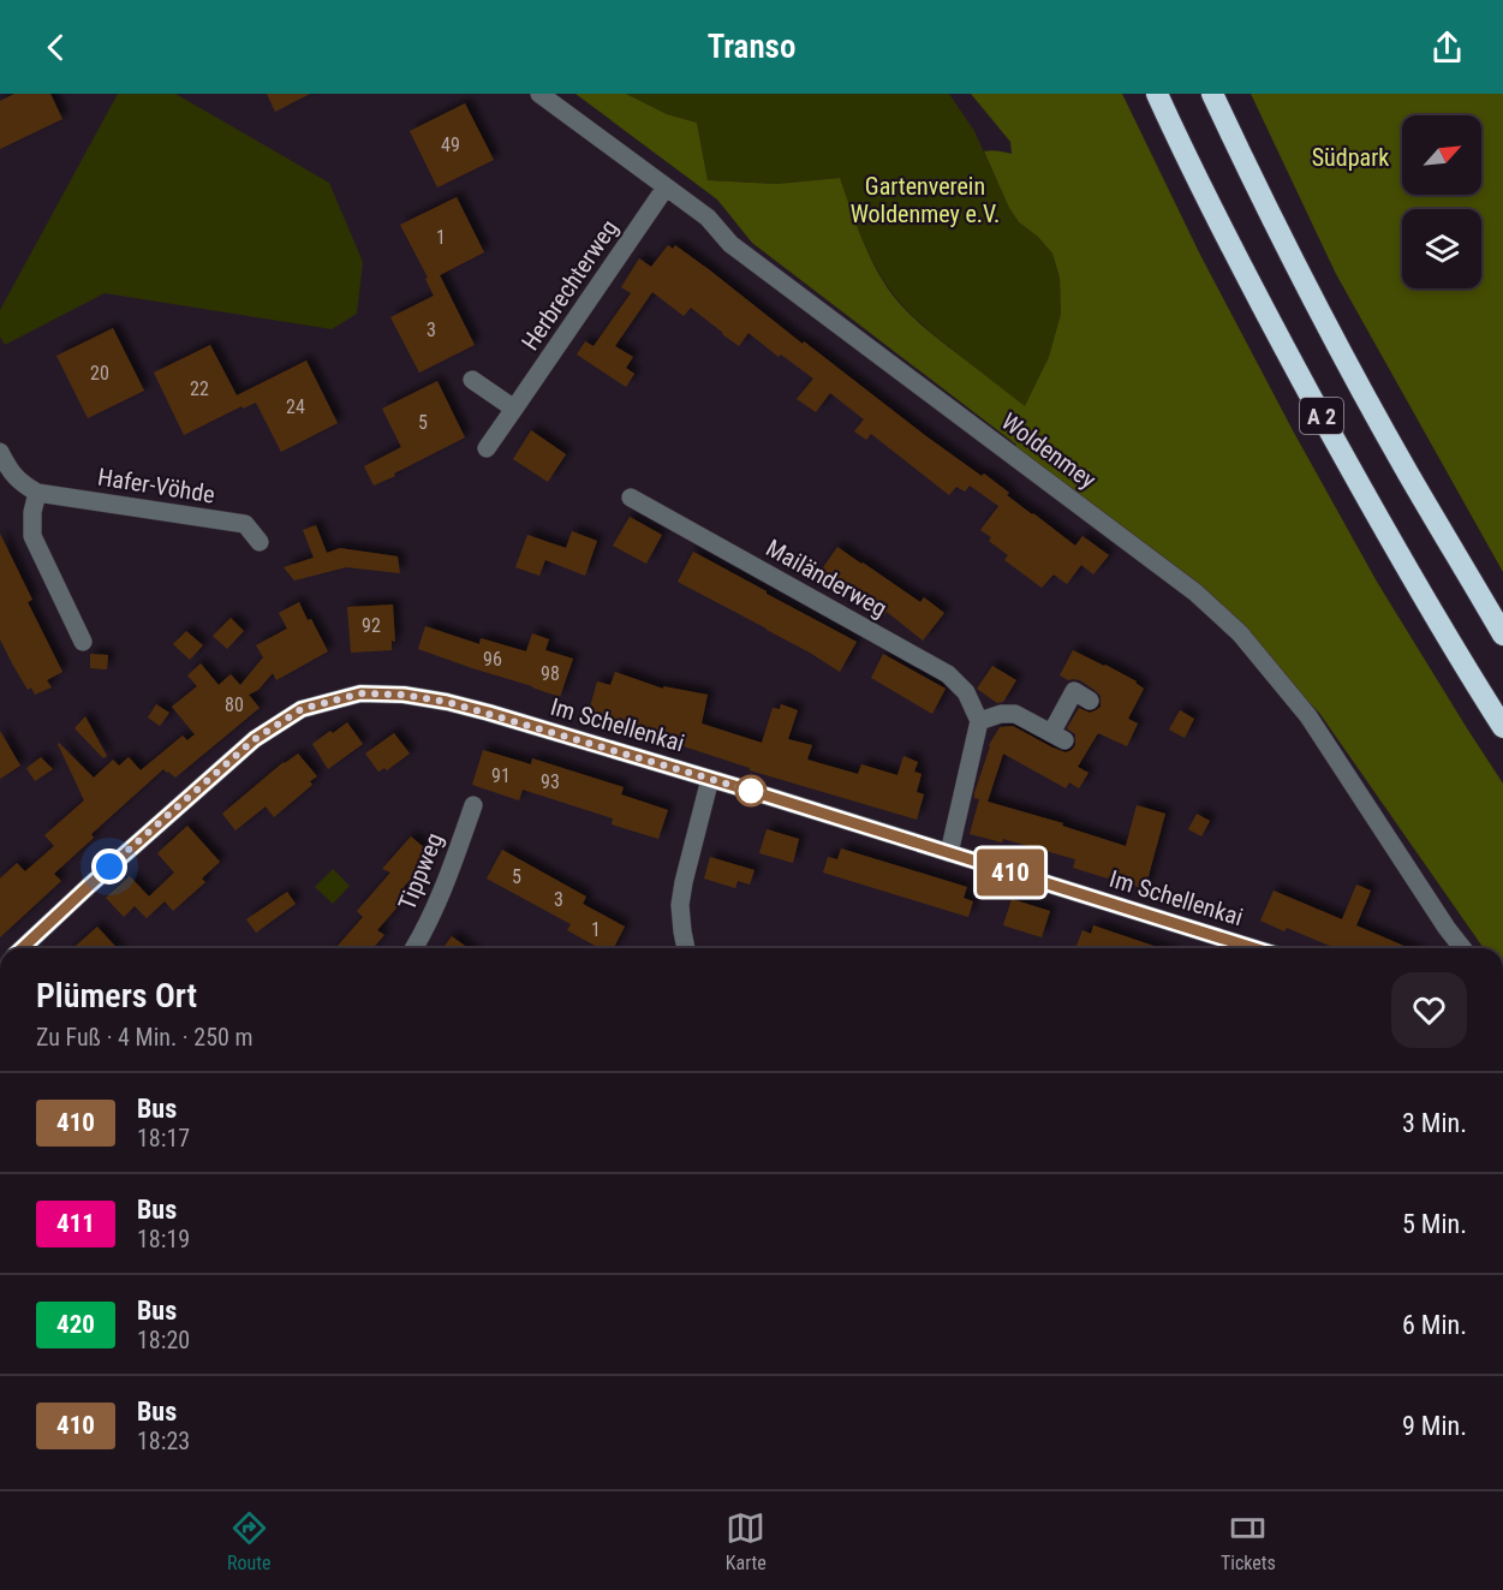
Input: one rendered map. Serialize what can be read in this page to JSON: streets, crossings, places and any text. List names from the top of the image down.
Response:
{
  "streets": {
    "highway": ["A 2"],
    "street": [
      "Herbrechterweg",
      "Woldenmey",
      "Hafer-Vöhde",
      "Mailänderweg",
      "Im Schellenkai",
      "Tippweg"
    ]
  },
  "crossings": [
    ["Herbrechterweg", "Woldenmey"]
  ],
  "parks": ["Südpark", "Gartenverein Woldenmey e.V."],
  "lines": ["bus line 410"],
  "house_numbers": [
    "49",
    "1",
    "3",
    "20",
    "22",
    "24",
    "5",
    "92",
    "96",
    "98",
    "80",
    "91",
    "93",
    "5",
    "3",
    "1"
  ],
  "north": "top right",
  "page": {
    "header": "Transo",
    "on_map": "410",
    "heading": ["Plümers Ort", "Zu Fuß · 4 Min. · 250 m"],
    "list": [
      {
        "mark": "410",
        "name": "Bus",
        "note": "18:17",
        "value": "3 Min."
      },
      {
        "mark": "411",
        "name": "Bus",
        "note": "18:19",
        "value": "5 Min."
      },
      {
        "mark": "420",
        "name": "Bus",
        "note": "18:20",
        "value": "6 Min."
      },
      {
        "mark": "410",
        "name": "Bus",
        "note": "18:23",
        "value": "9 Min."
      }
    ],
    "tabs": ["Route", "Karte", "Tickets"]
  }
}
